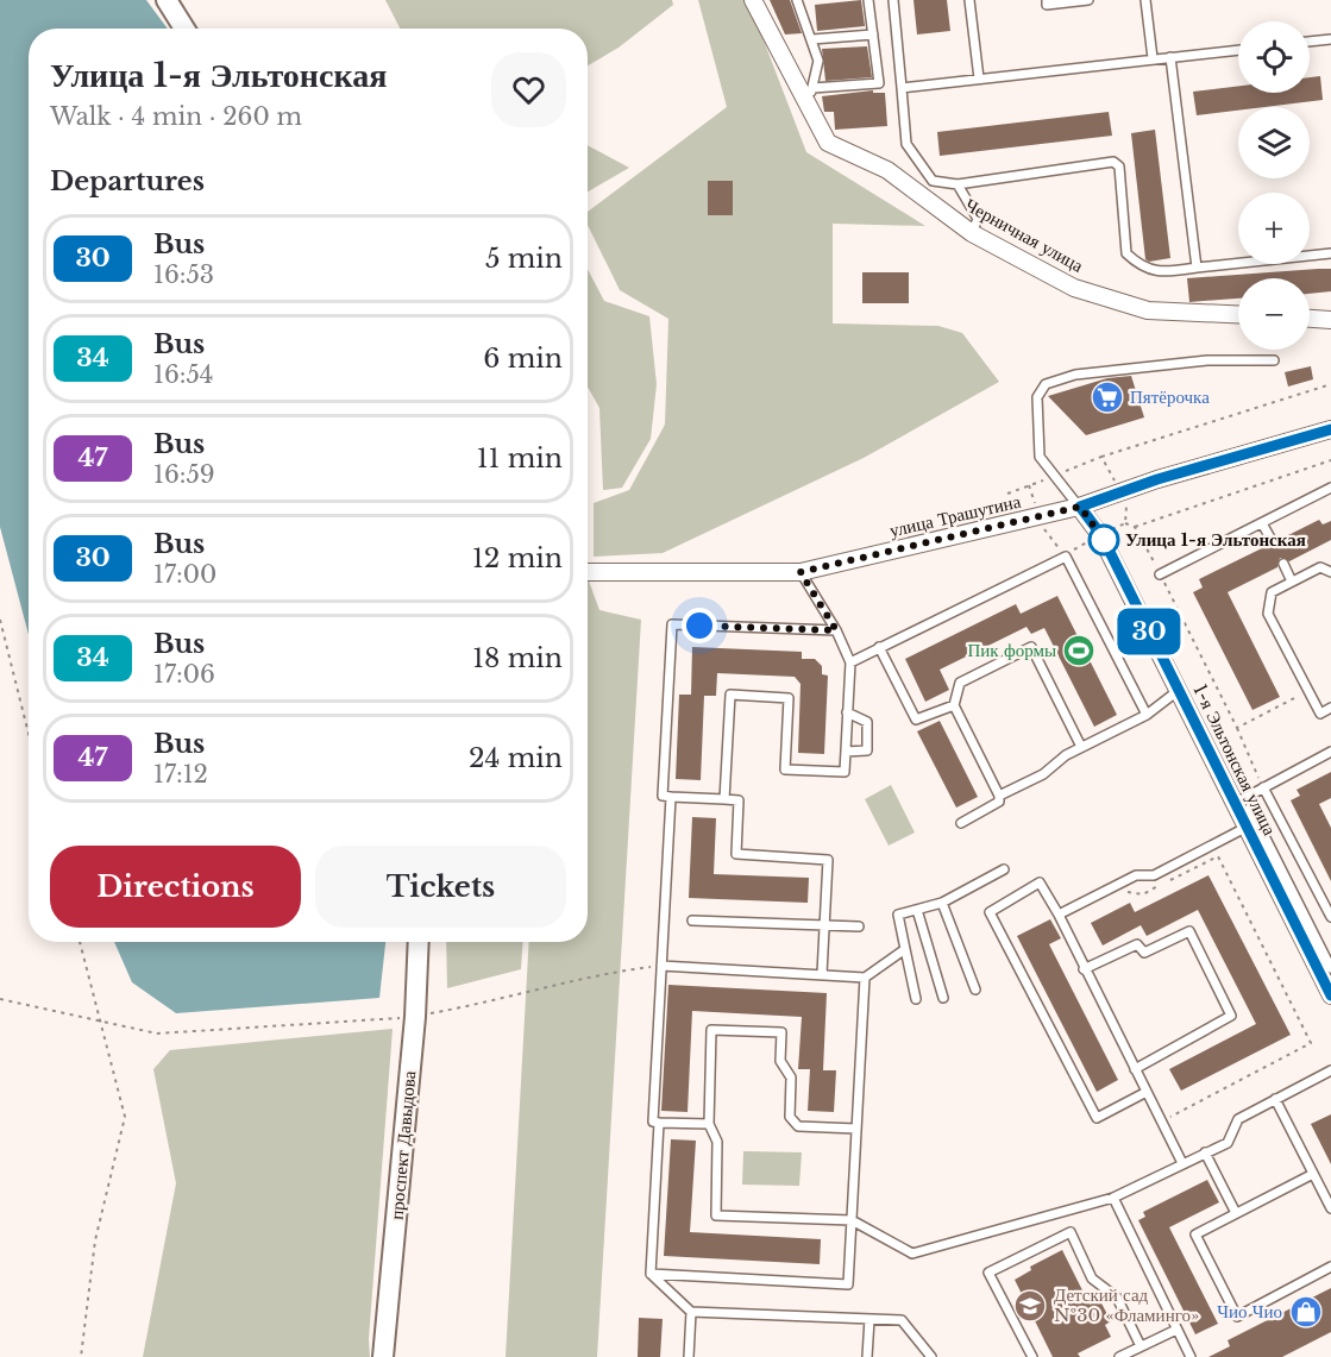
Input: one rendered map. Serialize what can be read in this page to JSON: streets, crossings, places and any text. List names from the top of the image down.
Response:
{
  "streets": {
    "street": [
      "Черничная улица",
      "улица Трашутина",
      "1-я Эльтонская улица",
      "проспект Давыдова"
    ]
  },
  "crossings": [
    ["улица Трашутина", "1-я Эльтонская улица"]
  ],
  "places": {
    "supermarket": ["Пятёрочка"],
    "other": ["Улица 1-я Эльтонская"],
    "sports": ["Пик формы"],
    "school or university": ["Детский сад №30 «Фламинго»"],
    "shop": ["Чио Чио"]
  },
  "lines": ["bus line 30"],
  "page": {
    "on_map": "30",
    "map_buttons": ["+", "−"],
    "heading": [
      ["Улица 1-я Эльтонская", "Walk · 4 min · 260 m"],
      "Departures"
    ],
    "list": [
      {
        "mark": "30",
        "name": "Bus",
        "note": "16:53",
        "value": "5 min"
      },
      {
        "mark": "34",
        "name": "Bus",
        "note": "16:54",
        "value": "6 min"
      },
      {
        "mark": "47",
        "name": "Bus",
        "note": "16:59",
        "value": "11 min"
      },
      {
        "mark": "30",
        "name": "Bus",
        "note": "17:00",
        "value": "12 min"
      },
      {
        "mark": "34",
        "name": "Bus",
        "note": "17:06",
        "value": "18 min"
      },
      {
        "mark": "47",
        "name": "Bus",
        "note": "17:12",
        "value": "24 min"
      }
    ],
    "buttons": ["Directions", "Tickets"]
  }
}
